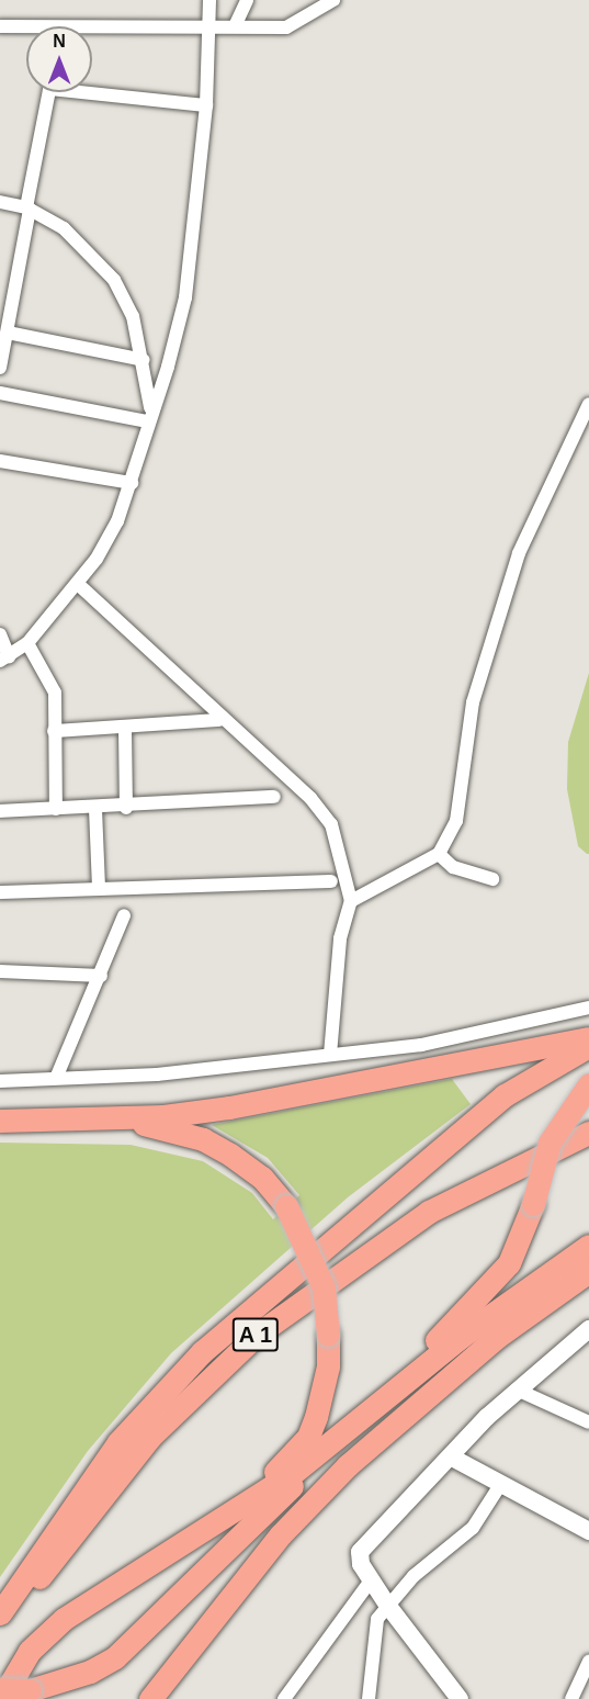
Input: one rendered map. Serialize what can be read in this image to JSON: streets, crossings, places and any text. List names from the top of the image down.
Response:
{
  "streets": {
    "highway": ["A 1"]
  },
  "north": "top"
}
